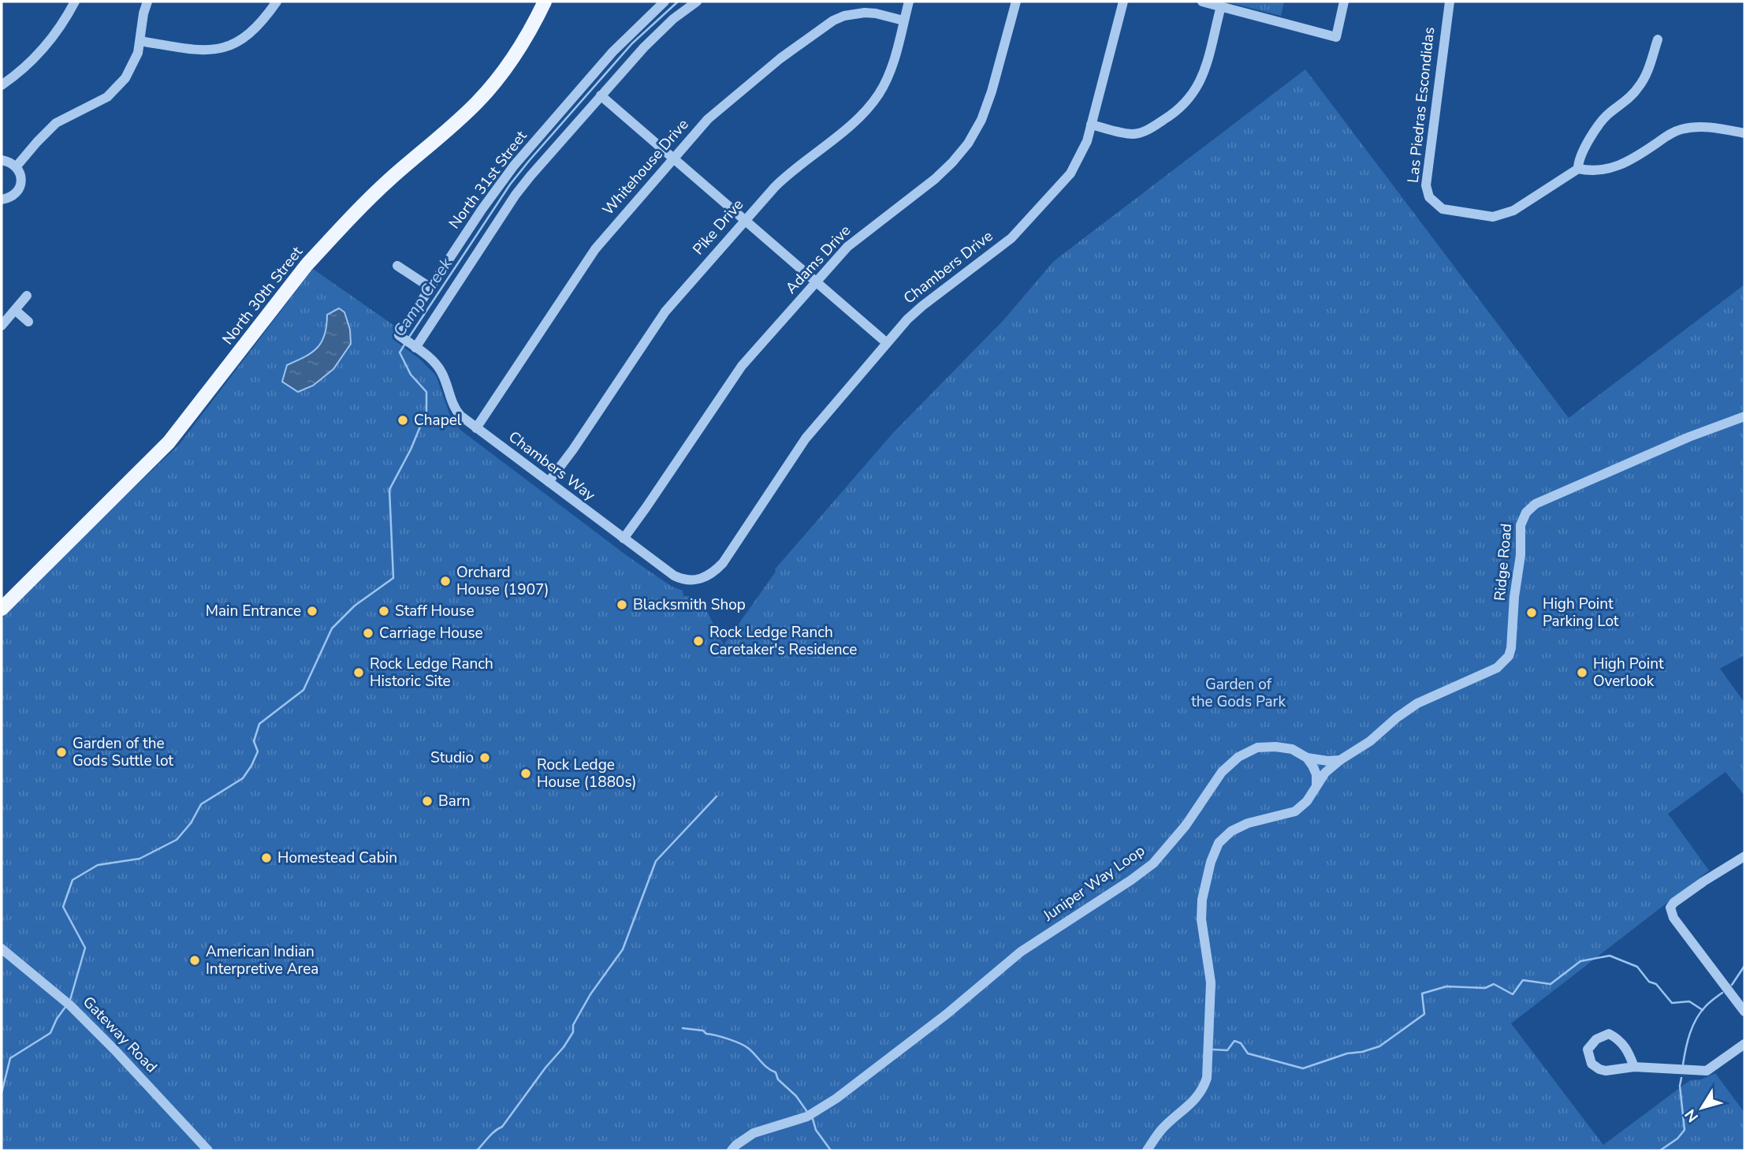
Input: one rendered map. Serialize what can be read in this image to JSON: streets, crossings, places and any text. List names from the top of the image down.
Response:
{
  "streets": {
    "main road": ["North 30th Street"],
    "street": [
      "Las Piedras Escondidas",
      "Whitehouse Drive",
      "North 31st Street",
      "Pike Drive",
      "Adams Drive",
      "Chambers Drive",
      "Chambers Way",
      "Ridge Road",
      "Juniper Way Loop",
      "Gateway Road"
    ]
  },
  "crossings": [
    ["Whitehouse Drive", "Pike Drive"],
    ["Whitehouse Drive", "Chambers Way"],
    ["North 31st Street", "Chambers Way"],
    ["Pike Drive", "Chambers Way"],
    ["Adams Drive", "Chambers Way"],
    ["Chambers Drive", "Chambers Way"]
  ],
  "water": ["Camp Creek"],
  "parks": ["Garden of the Gods Park"],
  "places": [
    "Chapel",
    "Orchard House (1907)",
    "Blacksmith Shop",
    "Main Entrance",
    "Staff House",
    "High Point Parking Lot",
    "Carriage House",
    "Rock Ledge Ranch Caretaker's Residence",
    "Rock Ledge Ranch Historic Site",
    "High Point Overlook",
    "Garden of the Gods Suttle lot",
    "Studio",
    "Rock Ledge House (1880s)",
    "Barn",
    "Homestead Cabin",
    "American Indian Interpretive Area"
  ],
  "north": "bottom left"
}
